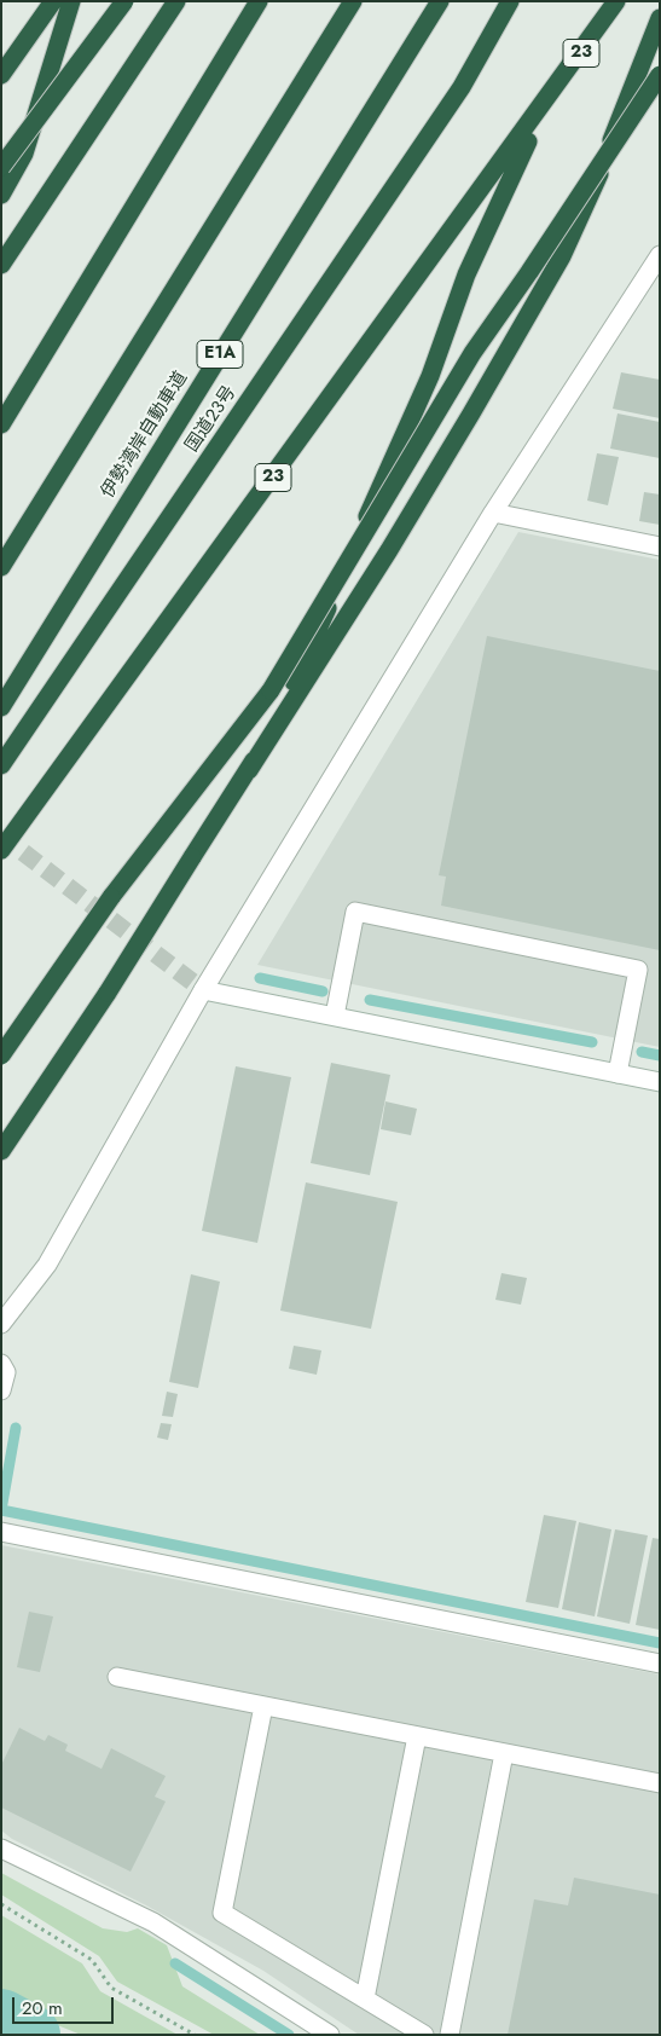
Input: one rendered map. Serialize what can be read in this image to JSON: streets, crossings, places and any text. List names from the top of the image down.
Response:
{
  "streets": {
    "highway": [
      "23",
      "E1A",
      "国道23号",
      "伊勢湾岸自動車道"
    ]
  },
  "scale_bar": "20 m"
}
